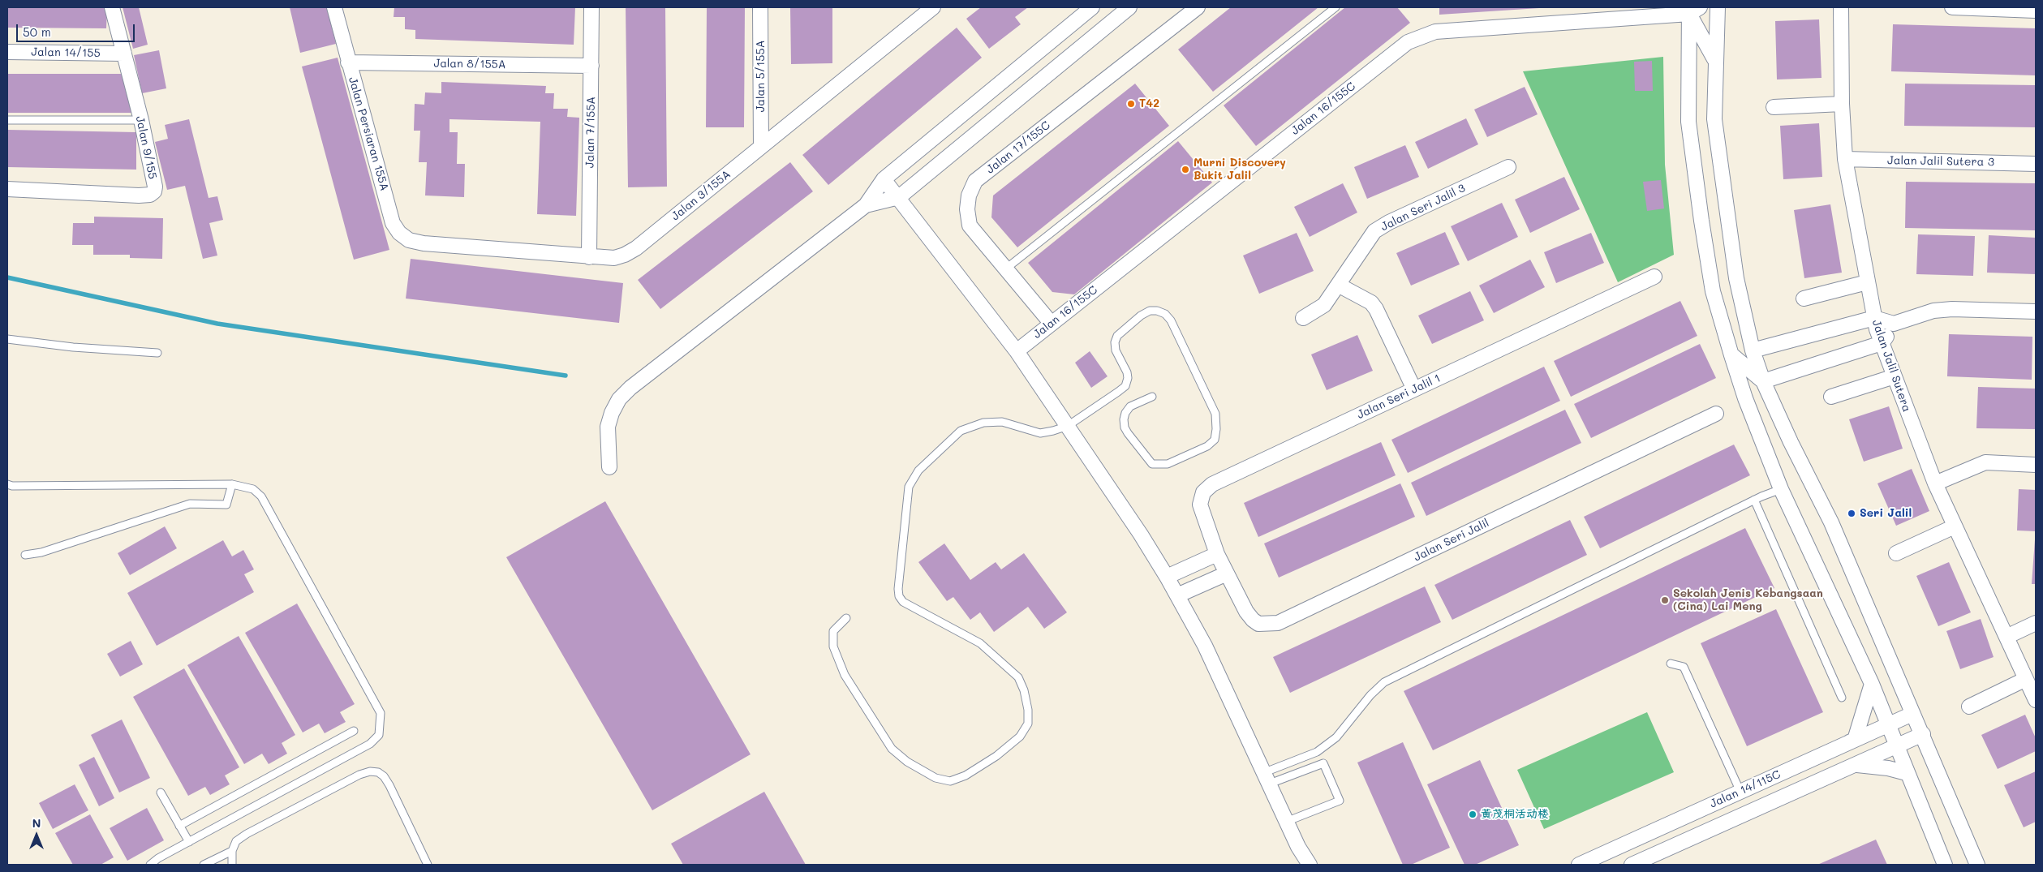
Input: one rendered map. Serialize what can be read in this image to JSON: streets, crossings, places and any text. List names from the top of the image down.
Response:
{
  "streets": {
    "street": [
      "Jalan 14/155",
      "Jalan 8/155A",
      "Jalan 5/155A",
      "Jalan 16/155C",
      "Jalan 7/155A",
      "Jalan Persiaran 155A",
      "Jalan 9/155",
      "Jalan 17/155C",
      "Jalan Jalil Sutera 3",
      "Jalan 3/155A",
      "Jalan Seri Jalil 3",
      "Jalan Jalil Sutera",
      "Jalan Seri Jalil 1",
      "Jalan Seri Jalil",
      "Jalan 14/115C"
    ]
  },
  "crossings": [
    ["Jalan 14/155", "Jalan 9/155"],
    ["Jalan 8/155A", "Jalan 7/155A"],
    ["Jalan 8/155A", "Jalan Persiaran 155A"],
    ["Jalan 5/155A", "Jalan 3/155A"],
    ["Jalan 16/155C", "Jalan 17/155C"],
    ["Jalan 7/155A", "Jalan 3/155A"],
    ["Jalan Persiaran 155A", "Jalan 3/155A"],
    ["Jalan Jalil Sutera 3", "Jalan Jalil Sutera"],
    ["Jalan Seri Jalil 1", "Jalan Seri Jalil"]
  ],
  "places": [
    "T42",
    "Murni Discovery Bukit Jalil",
    "Seri Jalil",
    "Sekolah Jenis Kebangsaan (Cina) Lai Meng",
    "黄茂桐活动楼"
  ],
  "scale_bar": "50 m",
  "north": "top"
}
